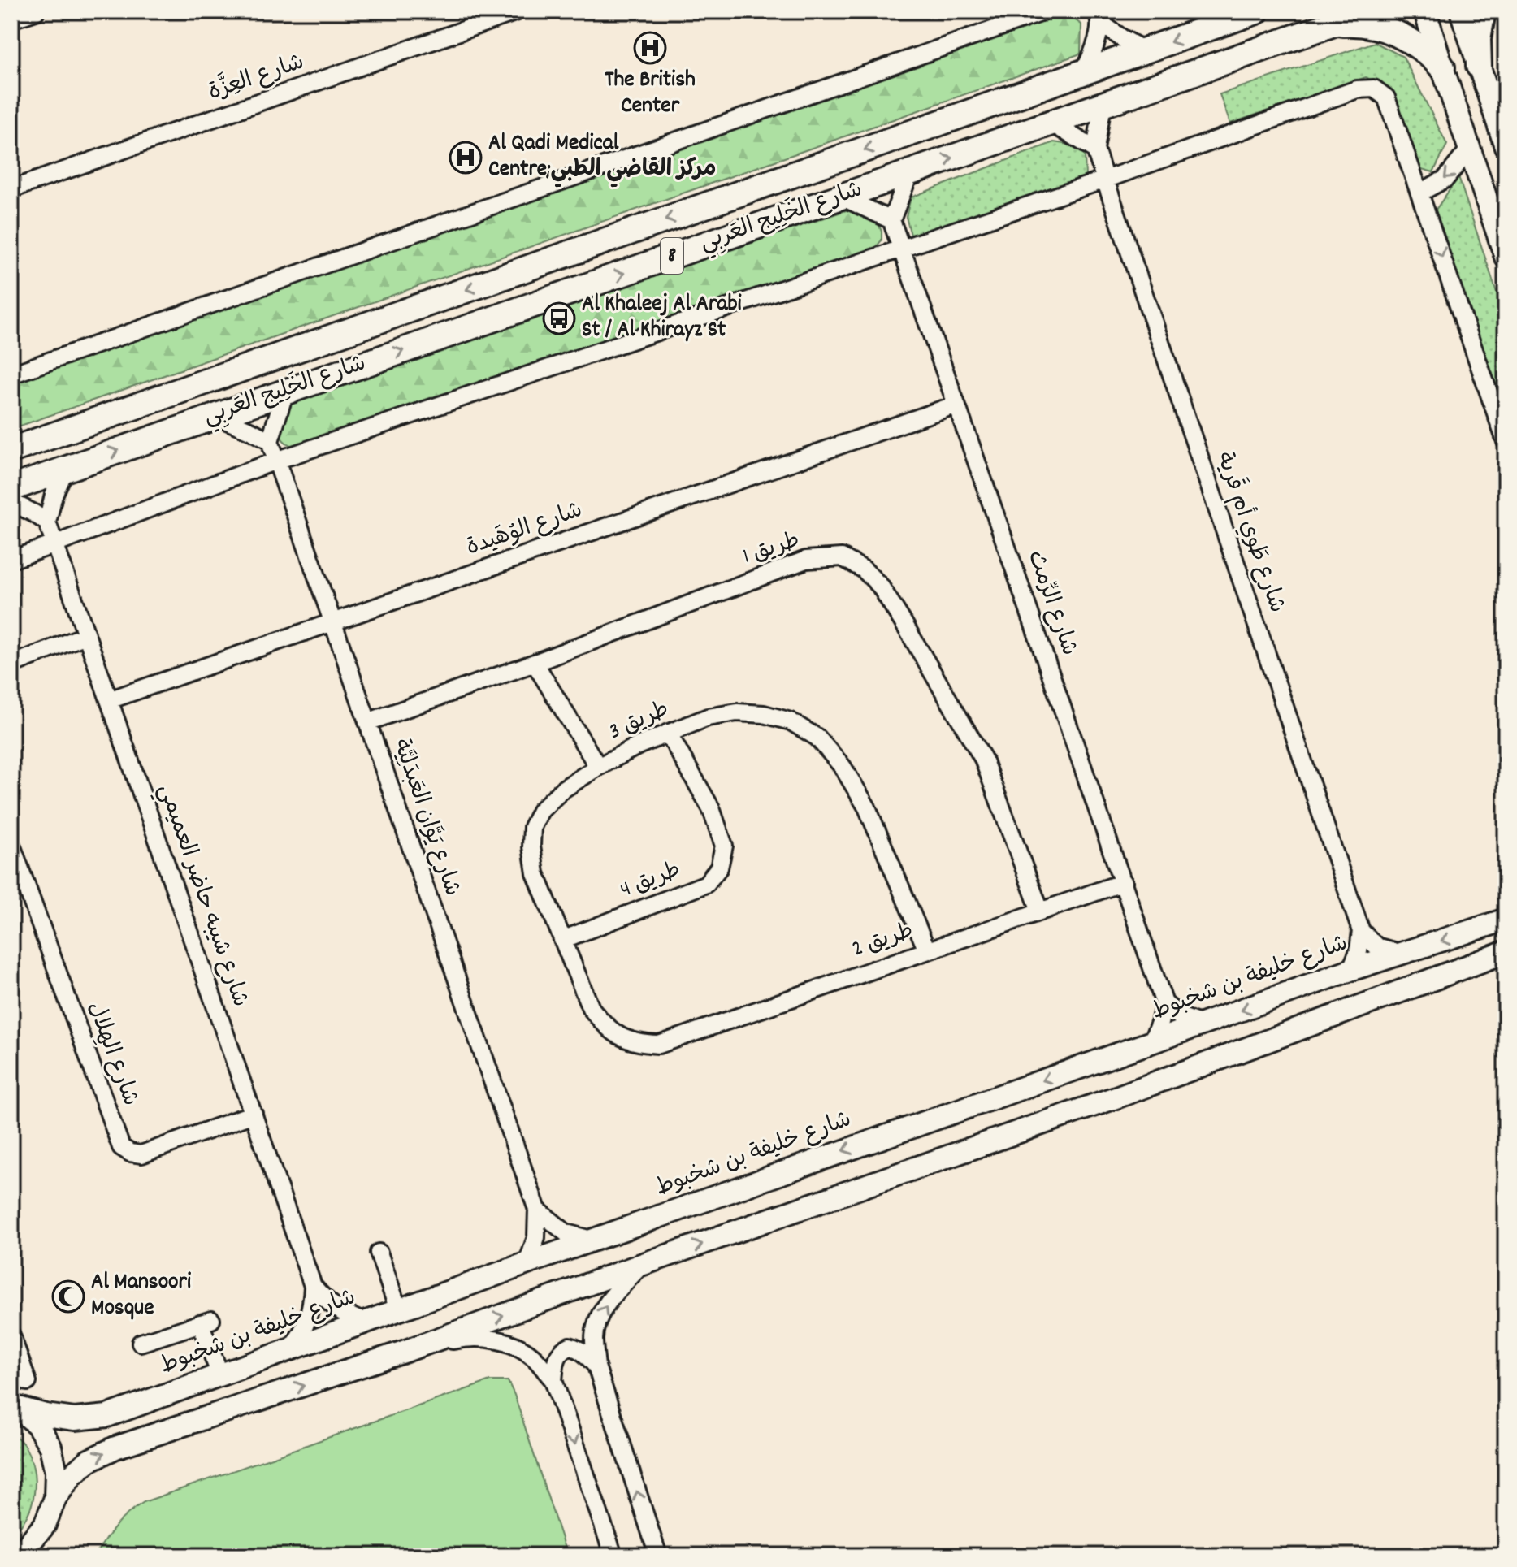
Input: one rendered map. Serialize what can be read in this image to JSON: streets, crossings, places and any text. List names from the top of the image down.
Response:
{
  "streets": {
    "highway": ["شارع الخَلِيج العَربِي", "8"],
    "main road": ["شارع خليفة بن شخبوط"],
    "street": [
      "شارع العِزَّة",
      "شارع الوُهَيدة",
      "شارع طَوي أم قَرية",
      "طريق 1",
      "شارع الرِّمث",
      "طريق 3",
      "شارع يَوَّان العَبدَلِيَّة",
      "طريق 4",
      "شارع شيبه حاضر العميمي",
      "طريق 2",
      "شارع الهِلال"
    ]
  },
  "crossings": [
    ["شارع الخَلِيج العَربِي", "شارع طَوي أم قَرية"],
    ["شارع الوُهَيدة", "شارع الرِّمث"],
    ["شارع الوُهَيدة", "شارع يَوَّان العَبدَلِيَّة"],
    ["شارع الوُهَيدة", "شارع شيبه حاضر العميمي"],
    ["طريق 1", "شارع يَوَّان العَبدَلِيَّة"],
    ["طريق 1", "طريق 2"],
    ["شارع الرِّمث", "طريق 2"],
    ["طريق 3", "طريق 4"],
    ["طريق 3", "طريق 2"],
    ["شارع يَوَّان العَبدَلِيَّة", "شارع خليفة بن شخبوط"],
    ["شارع شيبه حاضر العميمي", "شارع خليفة بن شخبوط"],
    ["شارع شيبه حاضر العميمي", "شارع الهِلال"]
  ],
  "places": {
    "hospital": ["The British Center", "Al Qadi Medical Centre;مركز القاضي الطبي"],
    "bus stop": ["Al Khaleej Al Arabi St / Al Khirayz St"],
    "mosque": ["Al Mansoori Mosque"]
  }
}
